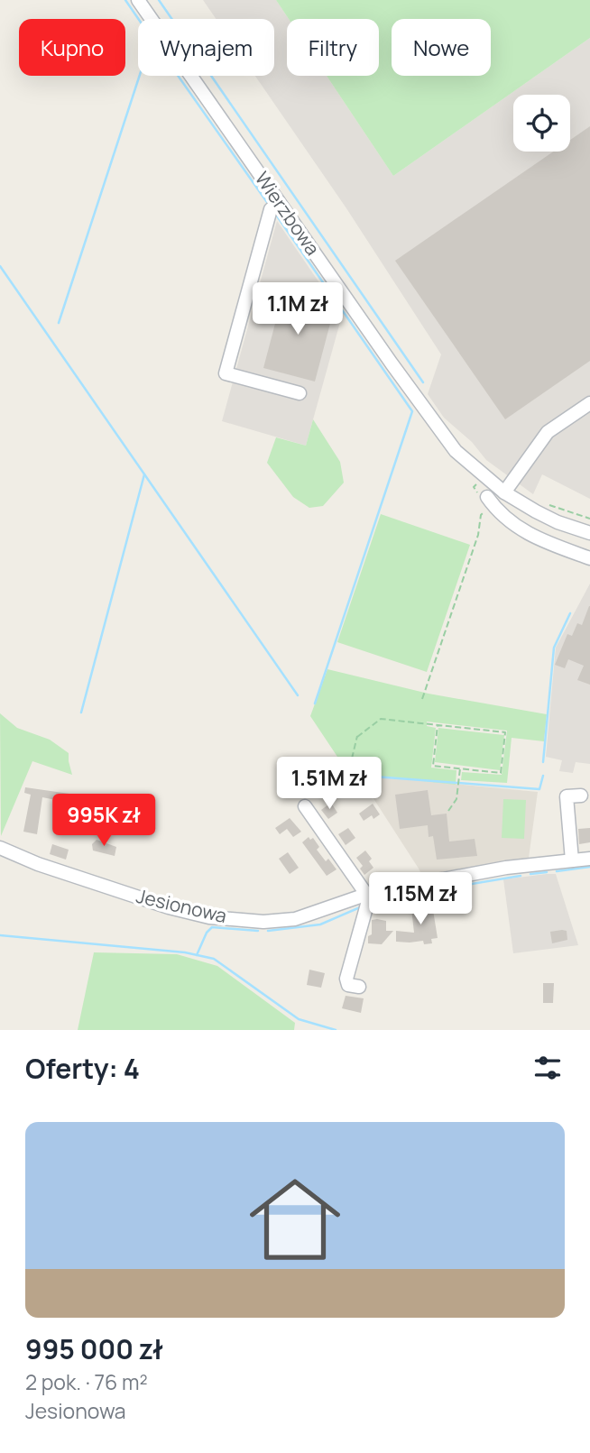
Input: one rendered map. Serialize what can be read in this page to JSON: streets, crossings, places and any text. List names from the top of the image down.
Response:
{
  "streets": {
    "street": ["Wierzbowa", "Jesionowa"]
  },
  "page": {
    "chip": [
      "Kupno",
      "Wynajem",
      "Filtry",
      "Nowe"
    ],
    "price": [
      "1.1M zł",
      "1.51M zł",
      "995K zł",
      "1.15M zł"
    ],
    "heading": "Oferty: 4",
    "list": [
      {
        "name": "995 000 zł",
        "note": "2 pok. · 76 m² · Jesionowa"
      }
    ]
  }
}
